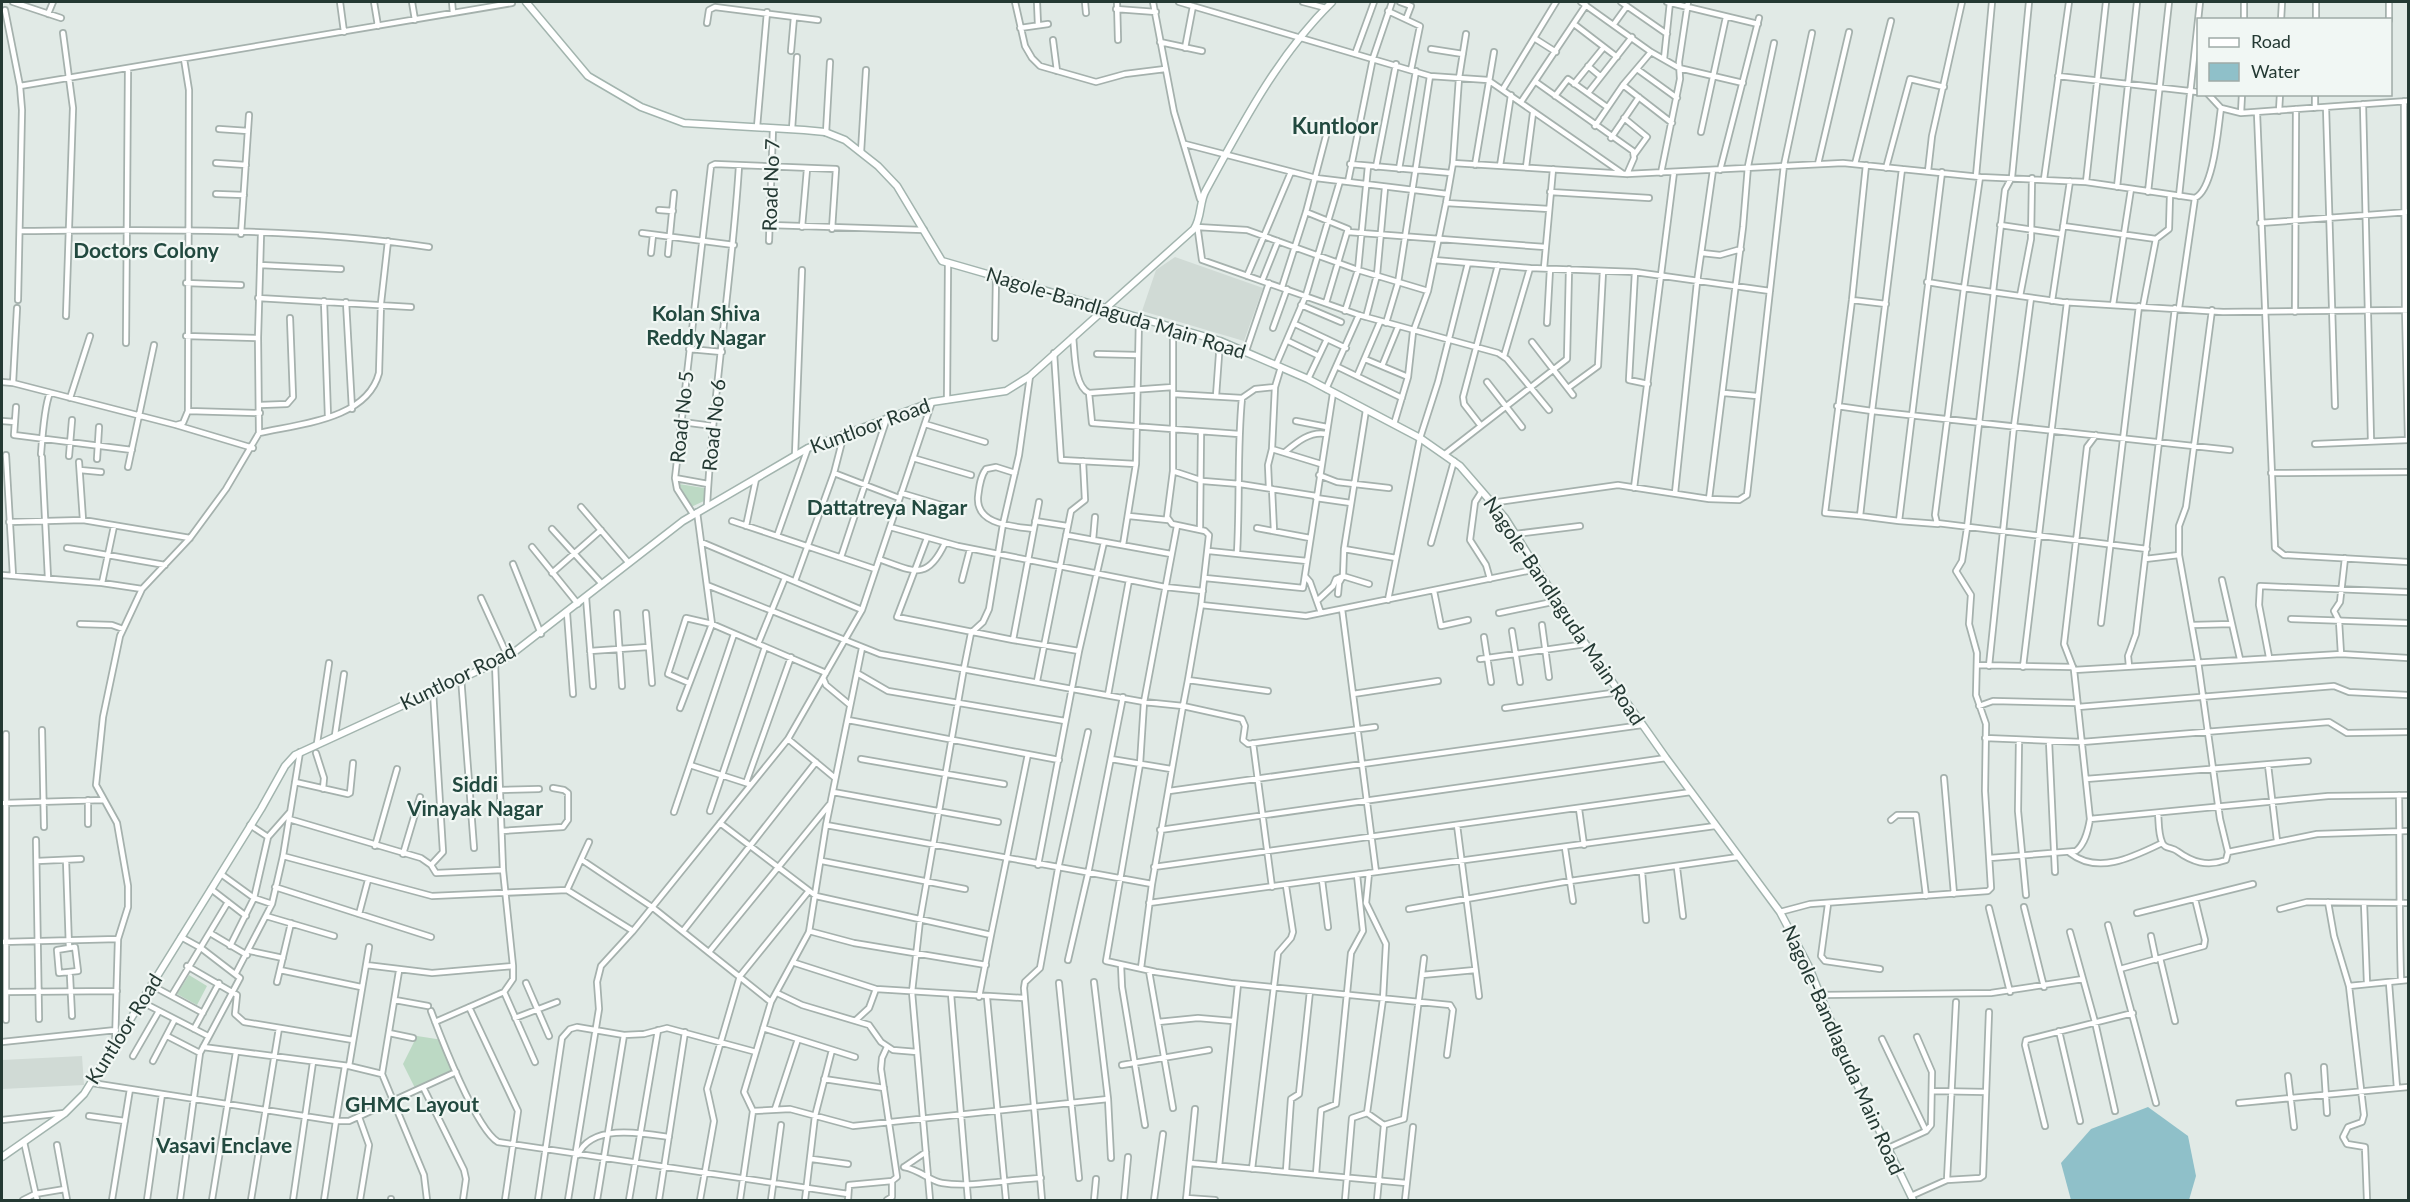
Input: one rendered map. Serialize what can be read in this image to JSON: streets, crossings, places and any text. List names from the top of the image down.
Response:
{
  "streets": {
    "street": [
      "Road No 7",
      "Nagole-Bandlaguda Main Road",
      "Road No 5",
      "Road No 6",
      "Kuntloor Road"
    ]
  },
  "crossings": [
    ["Nagole-Bandlaguda Main Road", "Kuntloor Road"],
    ["Road No 5", "Road No 6"],
    ["Road No 5", "Kuntloor Road"],
    ["Road No 6", "Kuntloor Road"]
  ],
  "districts": [
    "Kuntloor",
    "Doctors Colony",
    "Kolan Shiva Reddy Nagar",
    "Dattatreya Nagar",
    "Siddi Vinayak Nagar",
    "GHMC Layout",
    "Vasavi Enclave"
  ],
  "legend": ["Road", "Water"]
}
